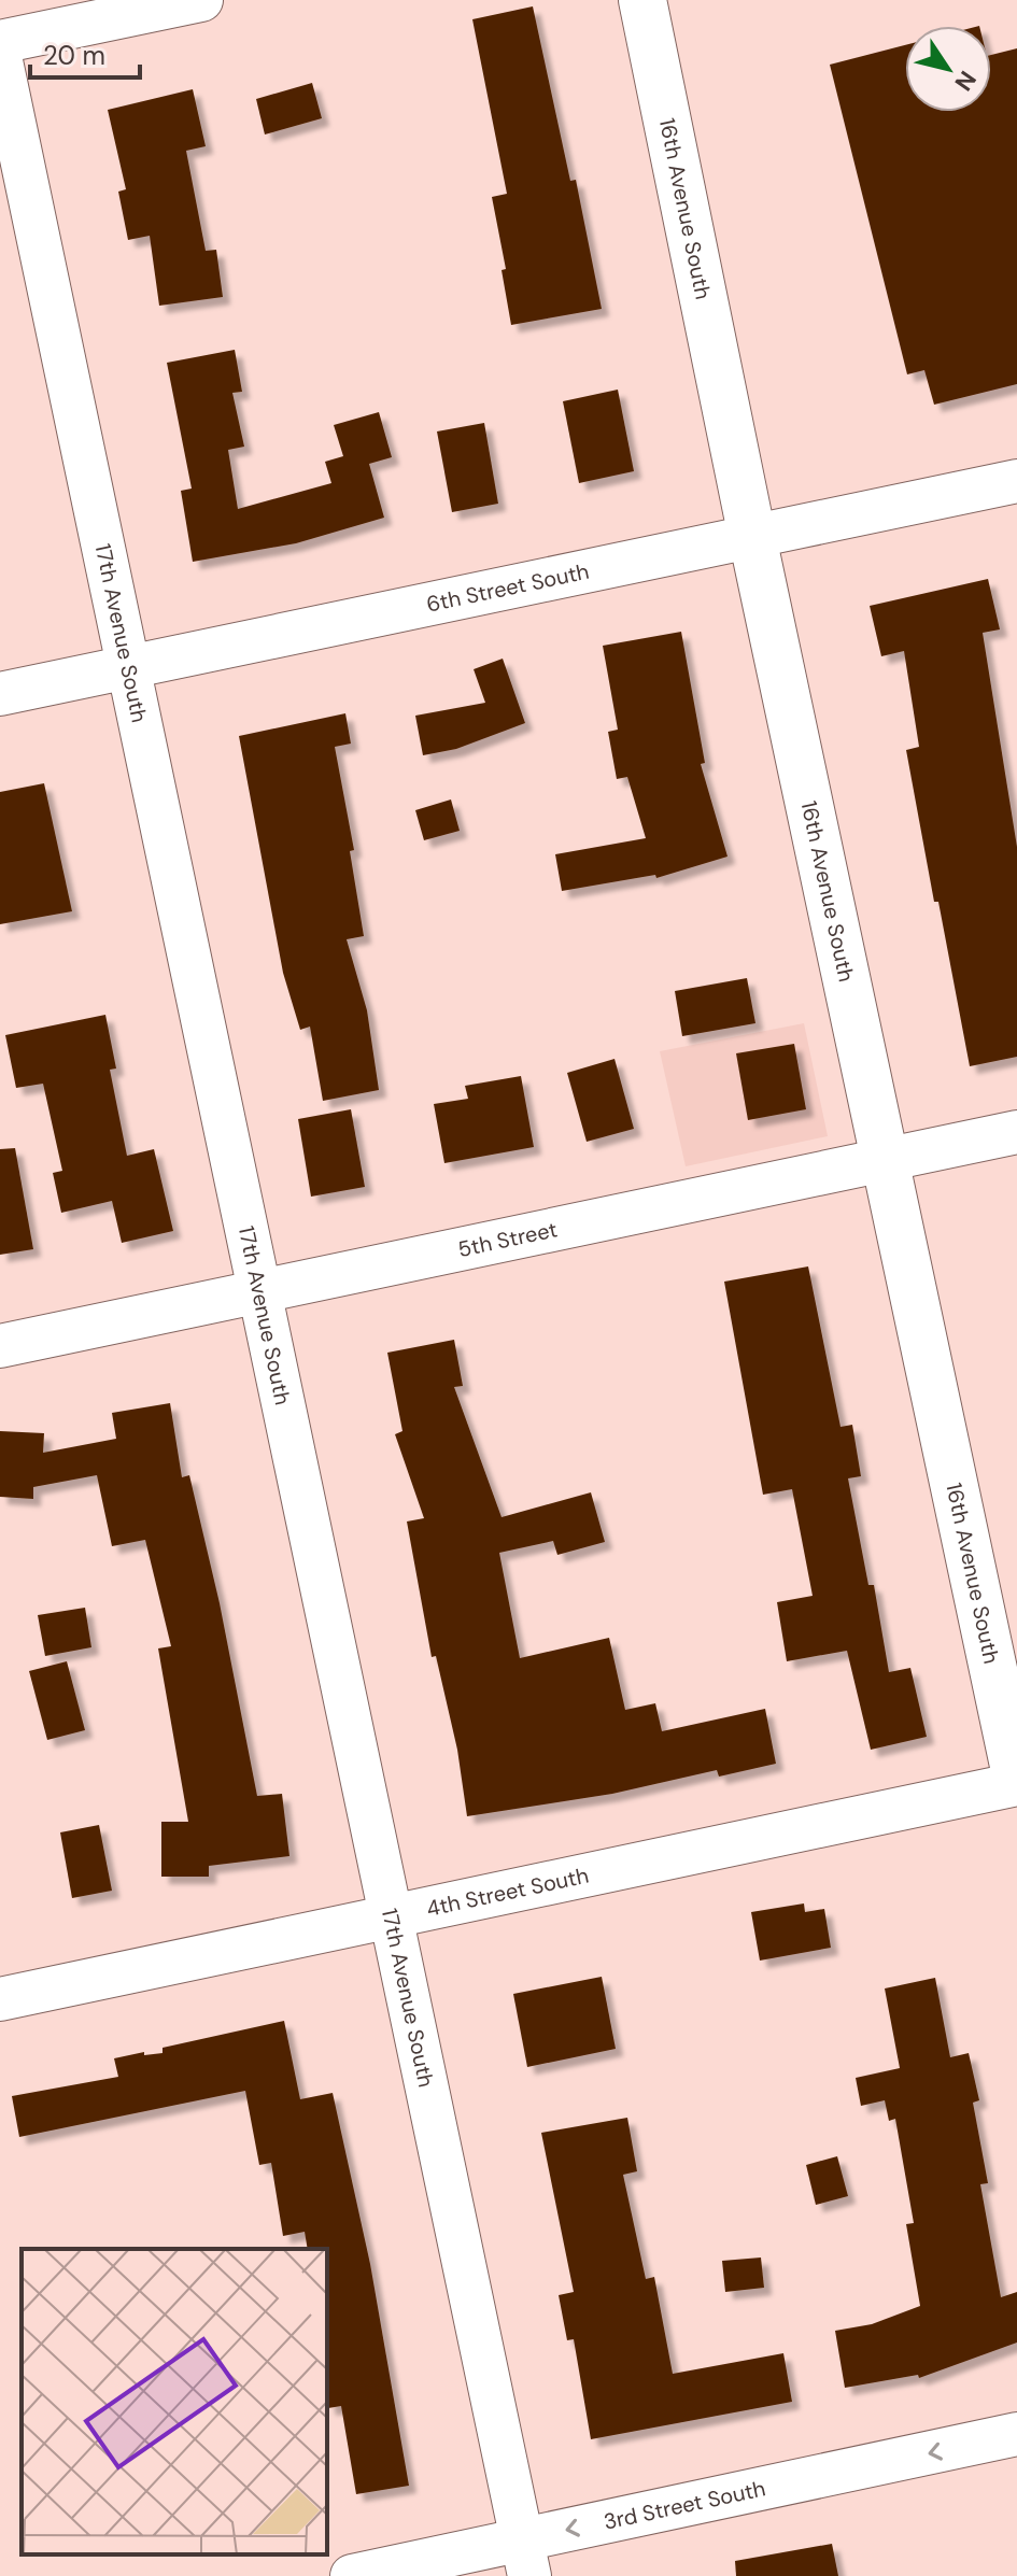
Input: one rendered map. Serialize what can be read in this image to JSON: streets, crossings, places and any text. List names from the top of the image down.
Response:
{
  "streets": {
    "street": [
      "16th Avenue South",
      "6th Street South",
      "17th Avenue South",
      "5th Street",
      "4th Street South",
      "3rd Street South"
    ]
  },
  "crossings": [
    ["16th Avenue South", "6th Street South"],
    ["16th Avenue South", "5th Street"],
    ["16th Avenue South", "4th Street South"],
    ["6th Street South", "17th Avenue South"],
    ["17th Avenue South", "5th Street"],
    ["17th Avenue South", "4th Street South"],
    ["17th Avenue South", "3rd Street South"]
  ],
  "one_way": ["3rd Street South"],
  "scale_bar": "20 m",
  "north": "bottom right"
}
